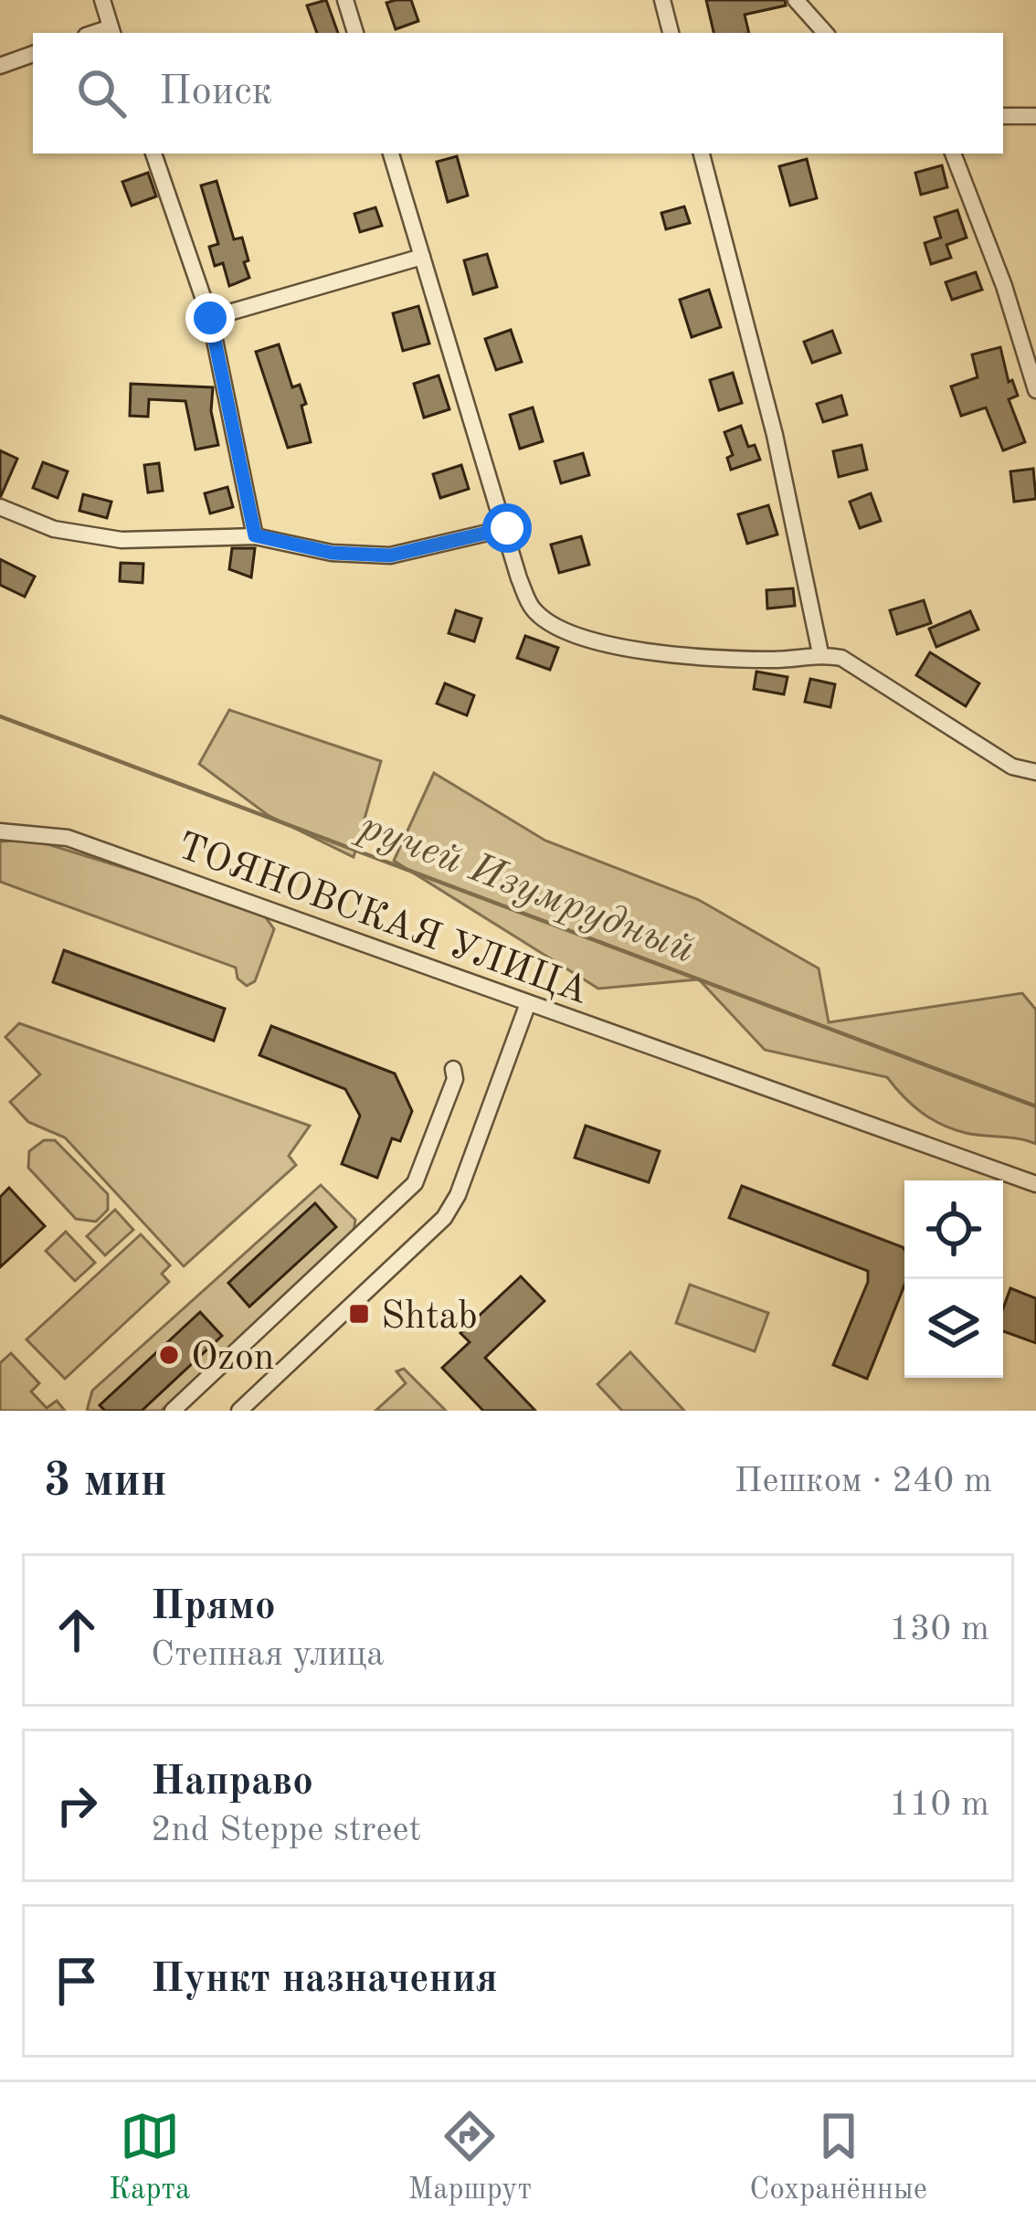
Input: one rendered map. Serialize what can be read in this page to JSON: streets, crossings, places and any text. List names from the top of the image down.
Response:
{
  "streets": {
    "street": ["ТОЯНОВСКАЯ УЛИЦА"]
  },
  "water": ["ручей Изумрудный"],
  "places": {
    "transit": ["Shtab"],
    "other": ["Ozon"]
  },
  "page": {
    "search": "Поиск",
    "heading": ["3 мин", "Пешком · 240 m"],
    "list": [
      ["Прямо", "Степная улица", "130 m"],
      ["Направо", "2nd Steppe street", "110 m"],
      "Пункт назначения"
    ],
    "nav": ["Карта", "Маршрут", "Сохранённые"]
  }
}
